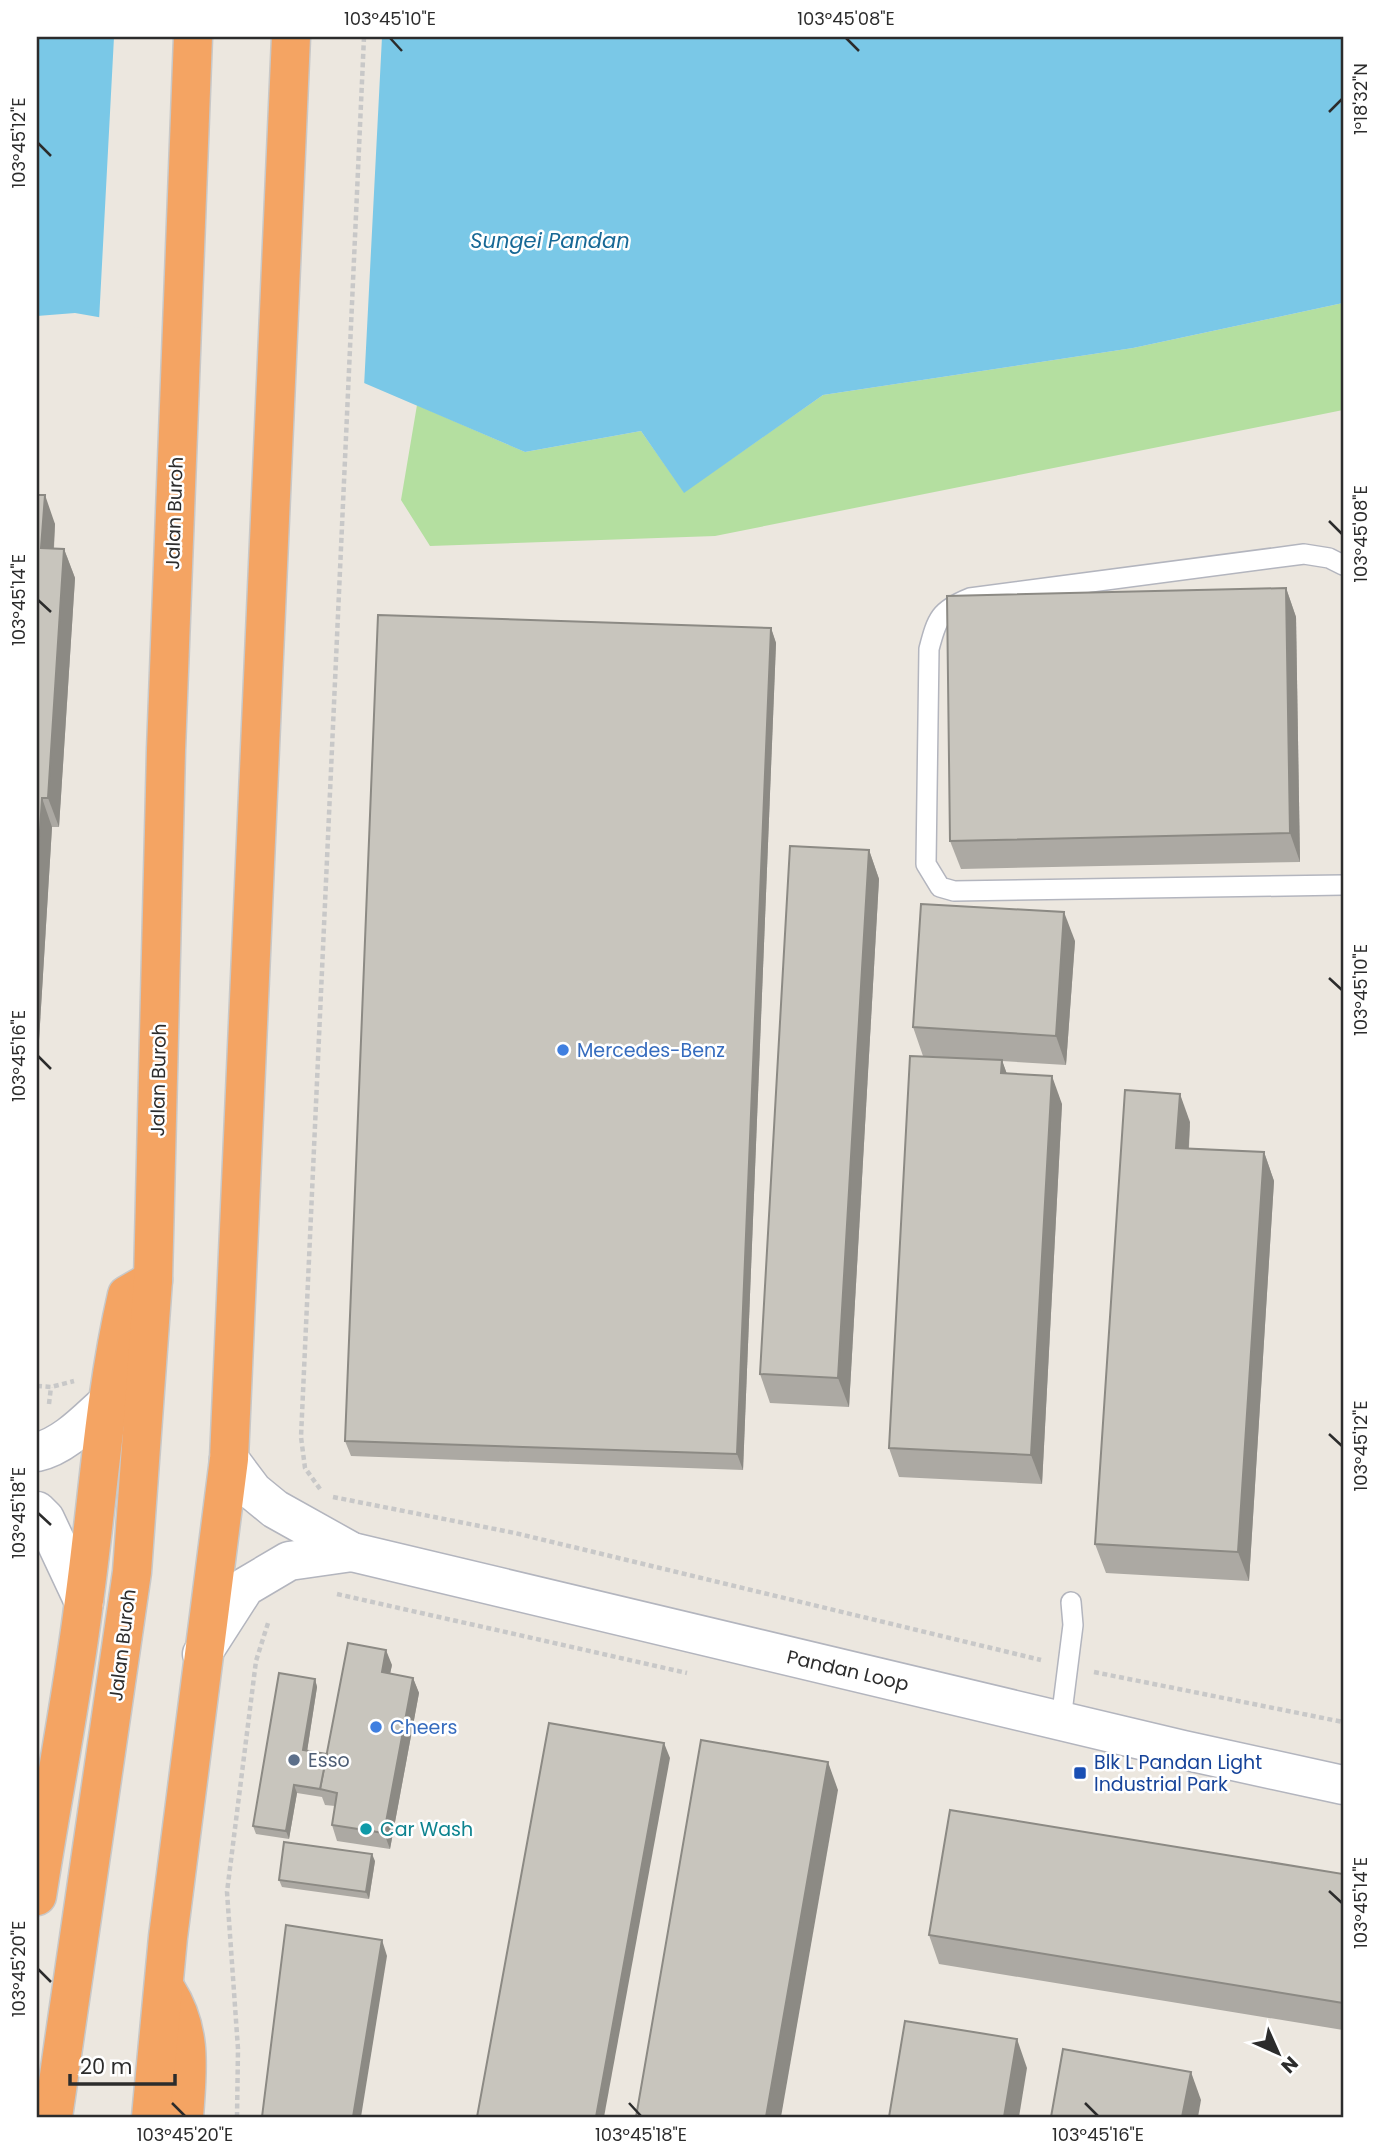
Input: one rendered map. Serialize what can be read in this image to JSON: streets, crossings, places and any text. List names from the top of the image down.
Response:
{
  "streets": {
    "highway": ["Jalan Buroh"],
    "street": ["Pandan Loop"]
  },
  "water": ["Sungei Pandan"],
  "places": {
    "other": [
      "Mercedes-Benz",
      "Cheers",
      "Esso",
      "Car Wash"
    ],
    "transit": ["Blk L Pandan Light Industrial Park"]
  },
  "scale_bar": "20 m",
  "north": "bottom right",
  "coordinates": [
    "103°45'10\"E",
    "103°45'08\"E",
    "1°18'32\"N",
    "103°45'12\"E",
    "103°45'14\"E",
    "103°45'16\"E",
    "103°45'18\"E",
    "103°45'20\"E"
  ]
}
